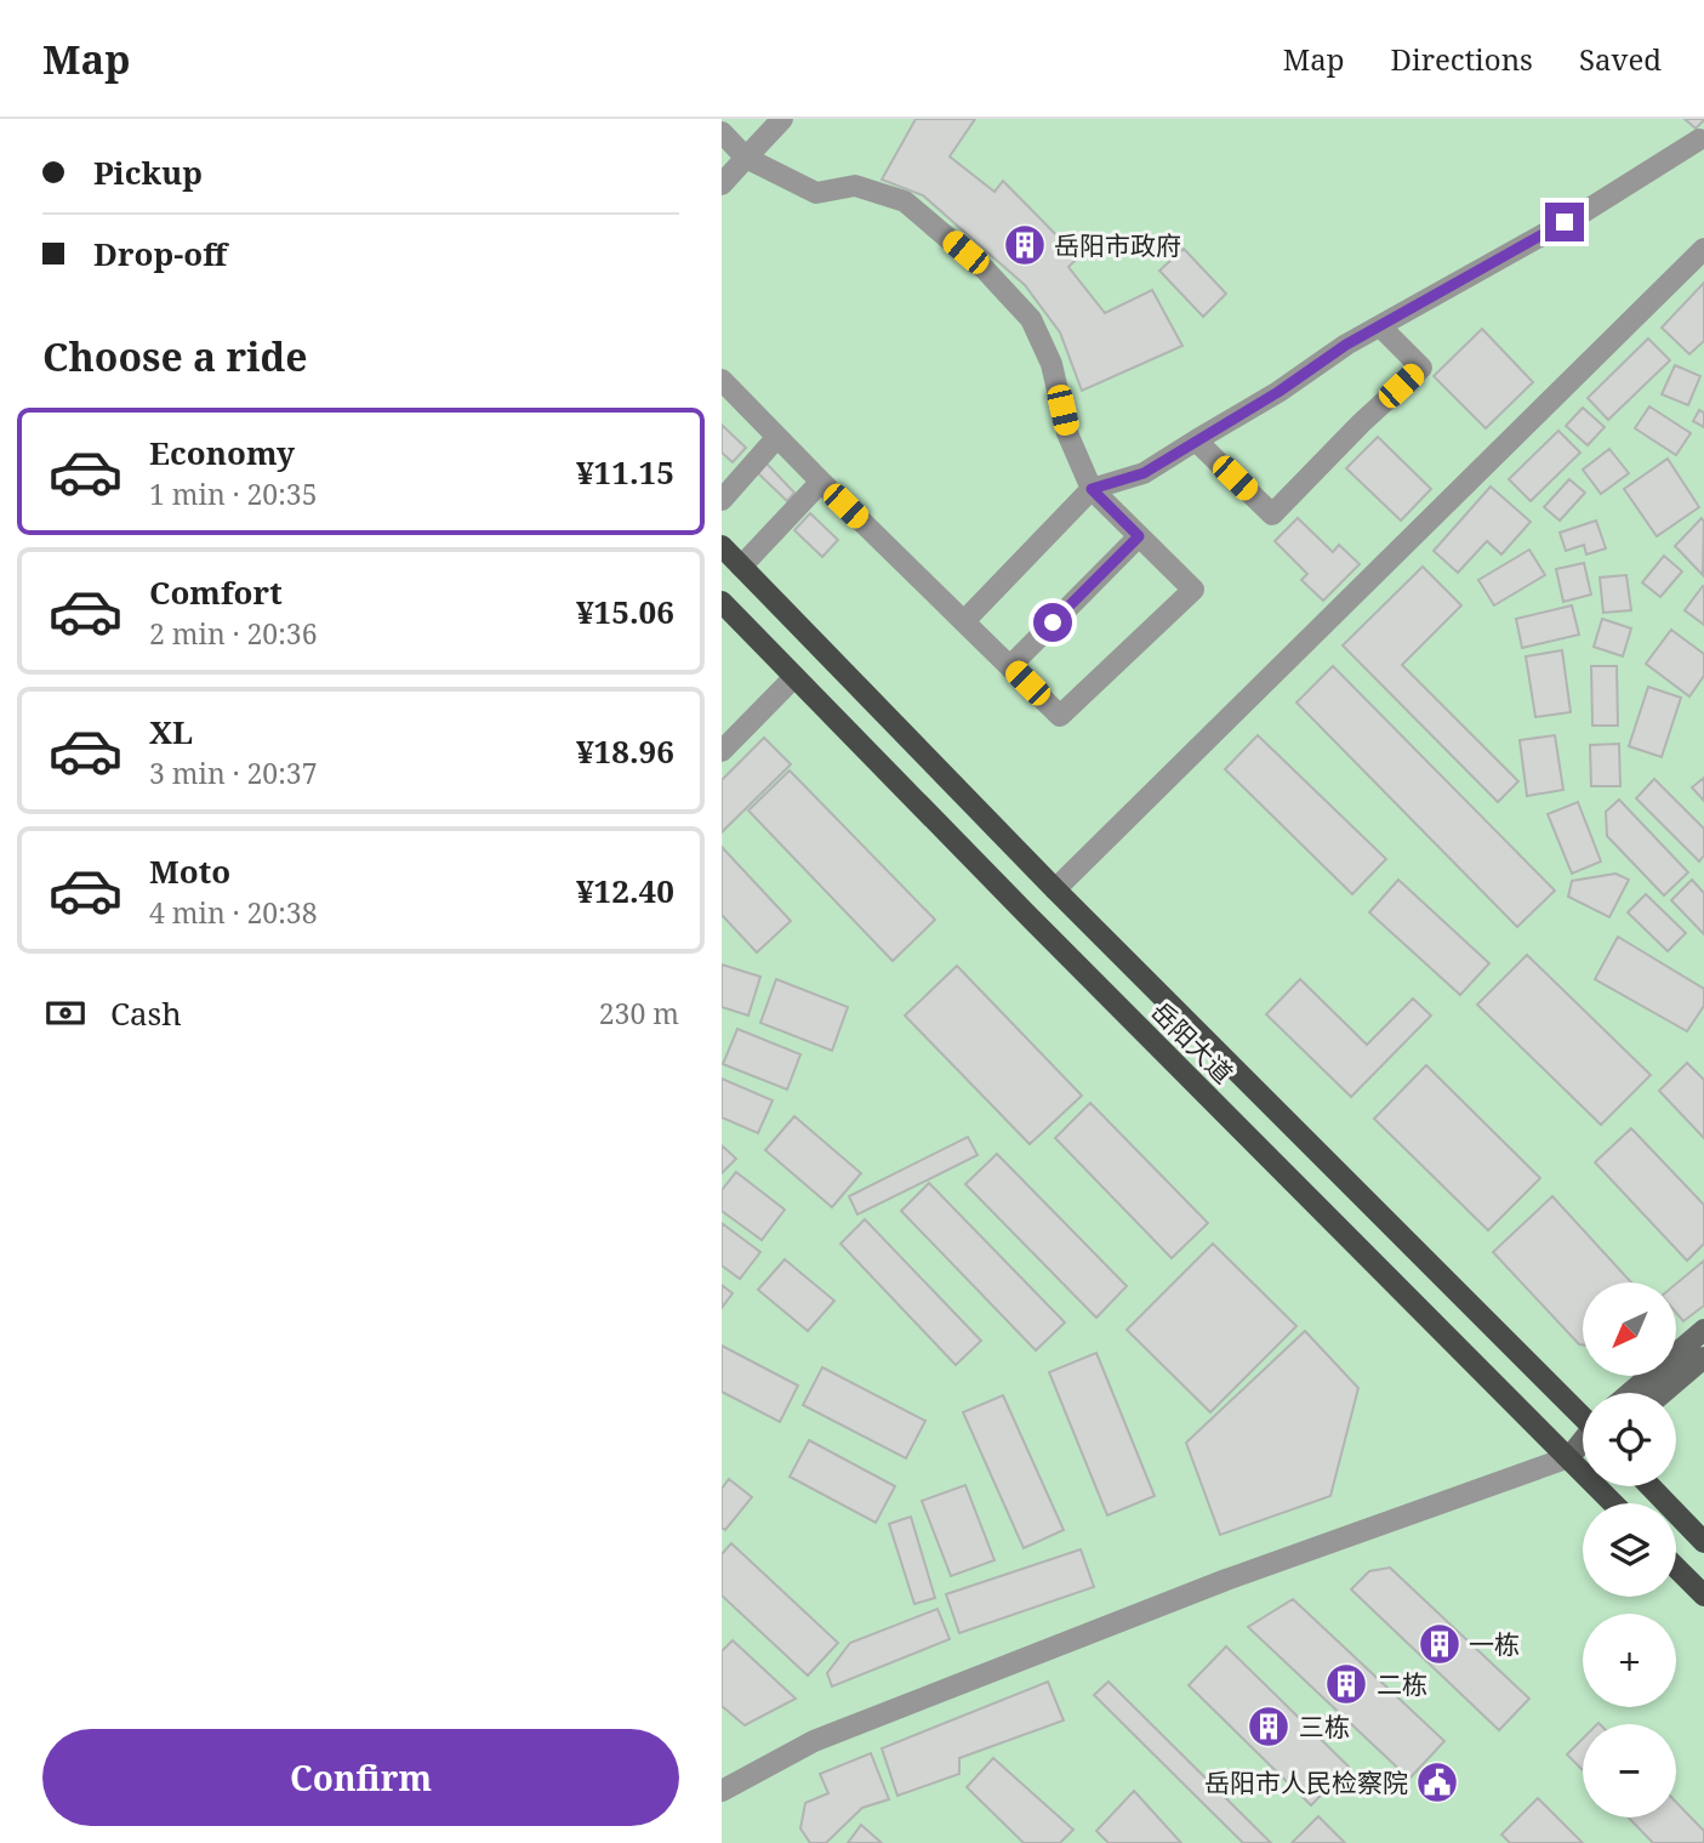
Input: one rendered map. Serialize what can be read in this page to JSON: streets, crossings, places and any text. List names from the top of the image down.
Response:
{
  "streets": {
    "main road": ["岳阳大道"]
  },
  "places": {
    "building": [
      "岳阳市政府",
      "一栋",
      "二栋",
      "三栋"
    ],
    "public building": ["岳阳市人民检察院"]
  },
  "north": "bottom left",
  "page": {
    "header": "Map",
    "nav": ["Map", "Directions", "Saved"],
    "banner": ["Pickup", "Drop-off"],
    "heading": "Choose a ride",
    "list": [
      {
        "name": "Economy",
        "note": "1 min · 20:35",
        "value": "¥11.15"
      },
      {
        "name": "Comfort",
        "note": "2 min · 20:36",
        "value": "¥15.06"
      },
      {
        "name": "XL",
        "note": "3 min · 20:37",
        "value": "¥18.96"
      },
      {
        "name": "Moto",
        "note": "4 min · 20:38",
        "value": "¥12.40"
      }
    ],
    "pay": ["Cash", "230 m"],
    "map_buttons": ["+", "−"],
    "buttons": "Confirm"
  }
}
